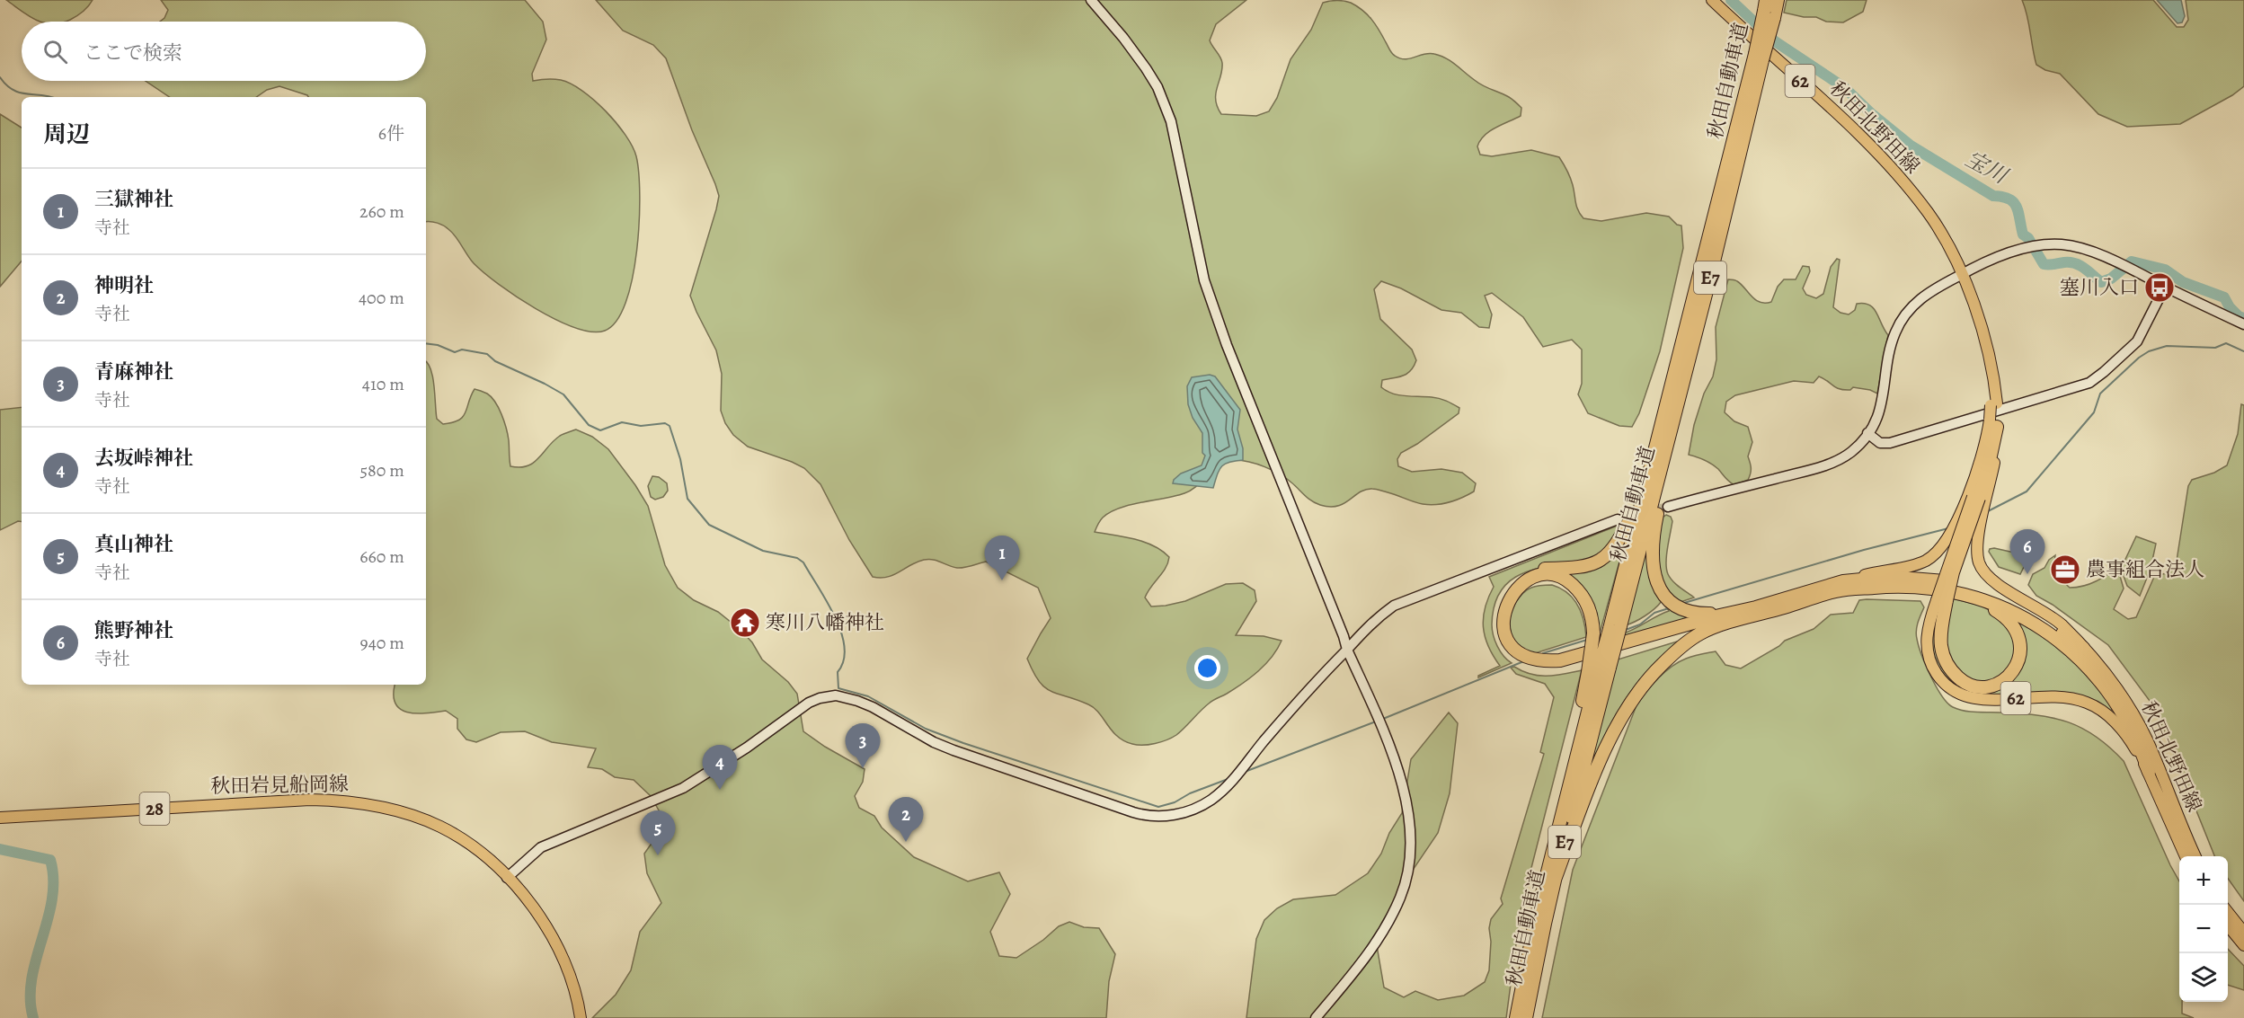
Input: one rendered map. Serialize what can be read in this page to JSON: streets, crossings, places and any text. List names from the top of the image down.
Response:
{
  "streets": {
    "highway": ["秋田自動車道", "E7"],
    "main road": [
      "62",
      "秋田北野田線",
      "秋田岩見船岡線",
      "28"
    ]
  },
  "crossings": [
    ["62", "秋田北野田線"]
  ],
  "water": ["宝川"],
  "places": {
    "bus stop": ["塞川入口"],
    "office": ["農事組合法人"],
    "temple": ["寒川八幡神社"]
  },
  "page": {
    "search": "ここで検索",
    "heading": ["周辺", "6件"],
    "list": [
      {
        "mark": "1",
        "name": "三獄神社",
        "note": "寺社",
        "value": "260 m"
      },
      {
        "mark": "2",
        "name": "神明社",
        "note": "寺社",
        "value": "400 m"
      },
      {
        "mark": "3",
        "name": "青麻神社",
        "note": "寺社",
        "value": "410 m"
      },
      {
        "mark": "4",
        "name": "去坂峠神社",
        "note": "寺社",
        "value": "580 m"
      },
      {
        "mark": "5",
        "name": "真山神社",
        "note": "寺社",
        "value": "660 m"
      },
      {
        "mark": "6",
        "name": "熊野神社",
        "note": "寺社",
        "value": "940 m"
      }
    ],
    "pins": [
      "6",
      "1",
      "3",
      "4",
      "2",
      "5"
    ],
    "map_buttons": ["+", "−"]
  }
}
